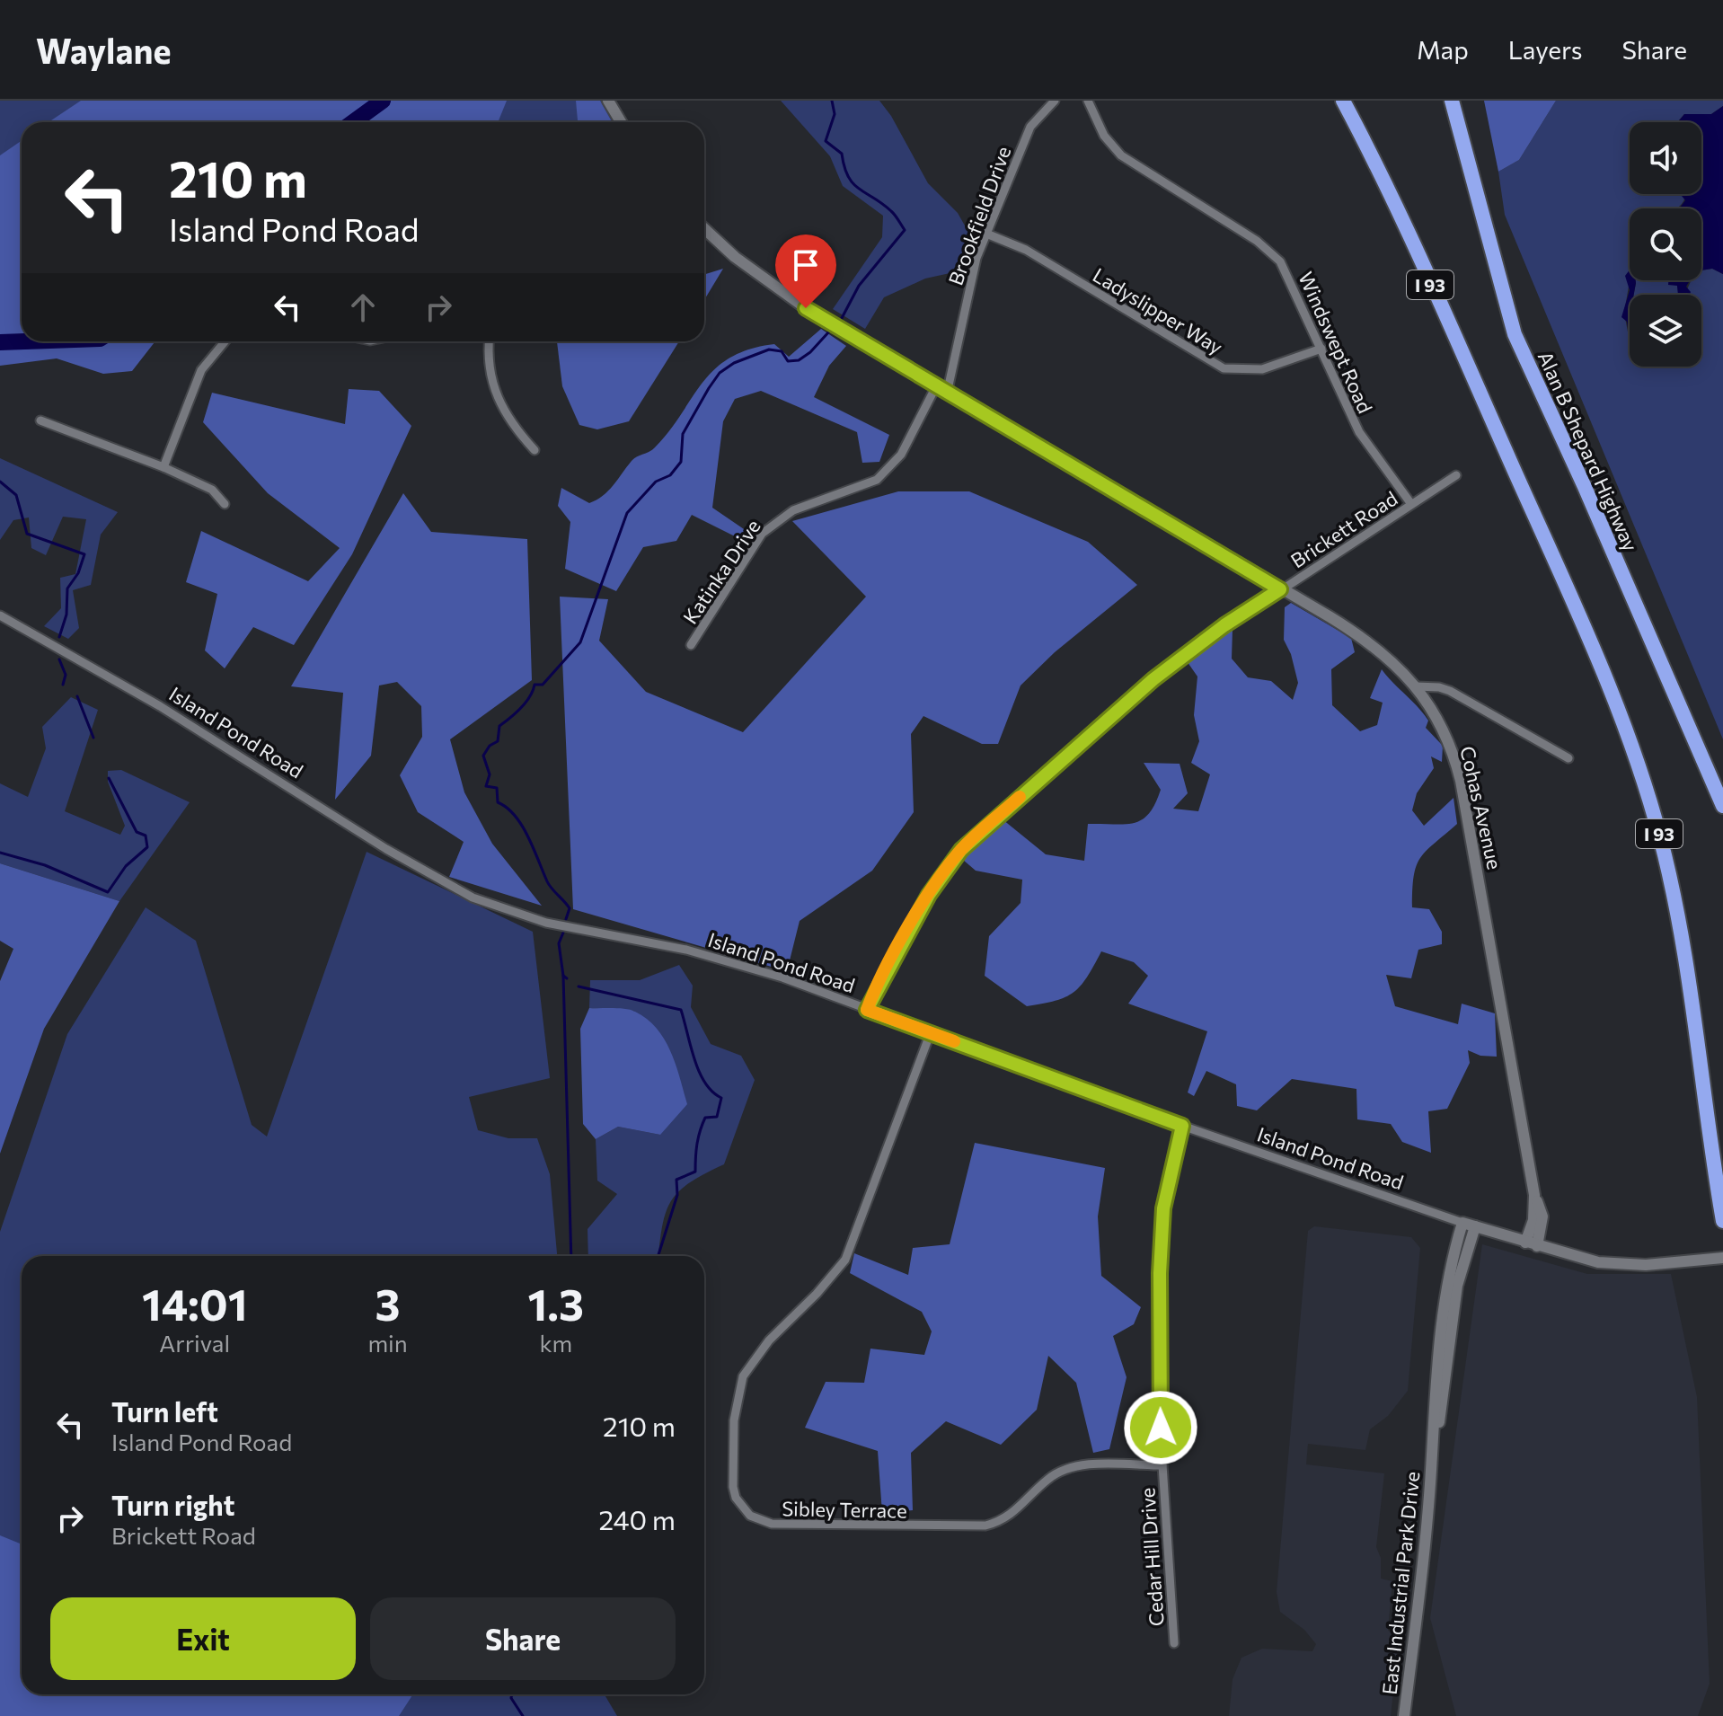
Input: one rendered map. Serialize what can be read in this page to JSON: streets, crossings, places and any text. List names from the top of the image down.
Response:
{
  "streets": {
    "highway": ["I 93", "Alan B Shepard Highway"],
    "street": [
      "Brookfield Drive",
      "Ladyslipper Way",
      "Windswept Road",
      "Brickett Road",
      "Katinka Drive",
      "Island Pond Road",
      "Cohas Avenue",
      "Sibley Terrace",
      "Cedar Hill Drive",
      "East Industrial Park Drive"
    ]
  },
  "crossings": [
    ["Brookfield Drive", "Ladyslipper Way"],
    ["Brookfield Drive", "Katinka Drive"],
    ["Brookfield Drive", "Cohas Avenue"],
    ["Ladyslipper Way", "Windswept Road"],
    ["Windswept Road", "Brickett Road"],
    ["Brickett Road", "Island Pond Road"],
    ["Brickett Road", "Cohas Avenue"],
    ["Katinka Drive", "Cohas Avenue"],
    ["Island Pond Road", "Cohas Avenue"],
    ["Island Pond Road", "Sibley Terrace"],
    ["Island Pond Road", "Cedar Hill Drive"],
    ["Island Pond Road", "East Industrial Park Drive"],
    ["Sibley Terrace", "Cedar Hill Drive"]
  ],
  "page": {
    "header": "Waylane",
    "nav": ["Map", "Layers", "Share"],
    "turn": ["210 m", "Island Pond Road"],
    "eta": [
      "14:01",
      "Arrival",
      "3",
      "min",
      "1.3",
      "km"
    ],
    "list": [
      {
        "name": "Turn left",
        "note": "Island Pond Road",
        "value": "210 m"
      },
      {
        "name": "Turn right",
        "note": "Brickett Road",
        "value": "240 m"
      }
    ],
    "buttons": ["Exit", "Share"]
  }
}
